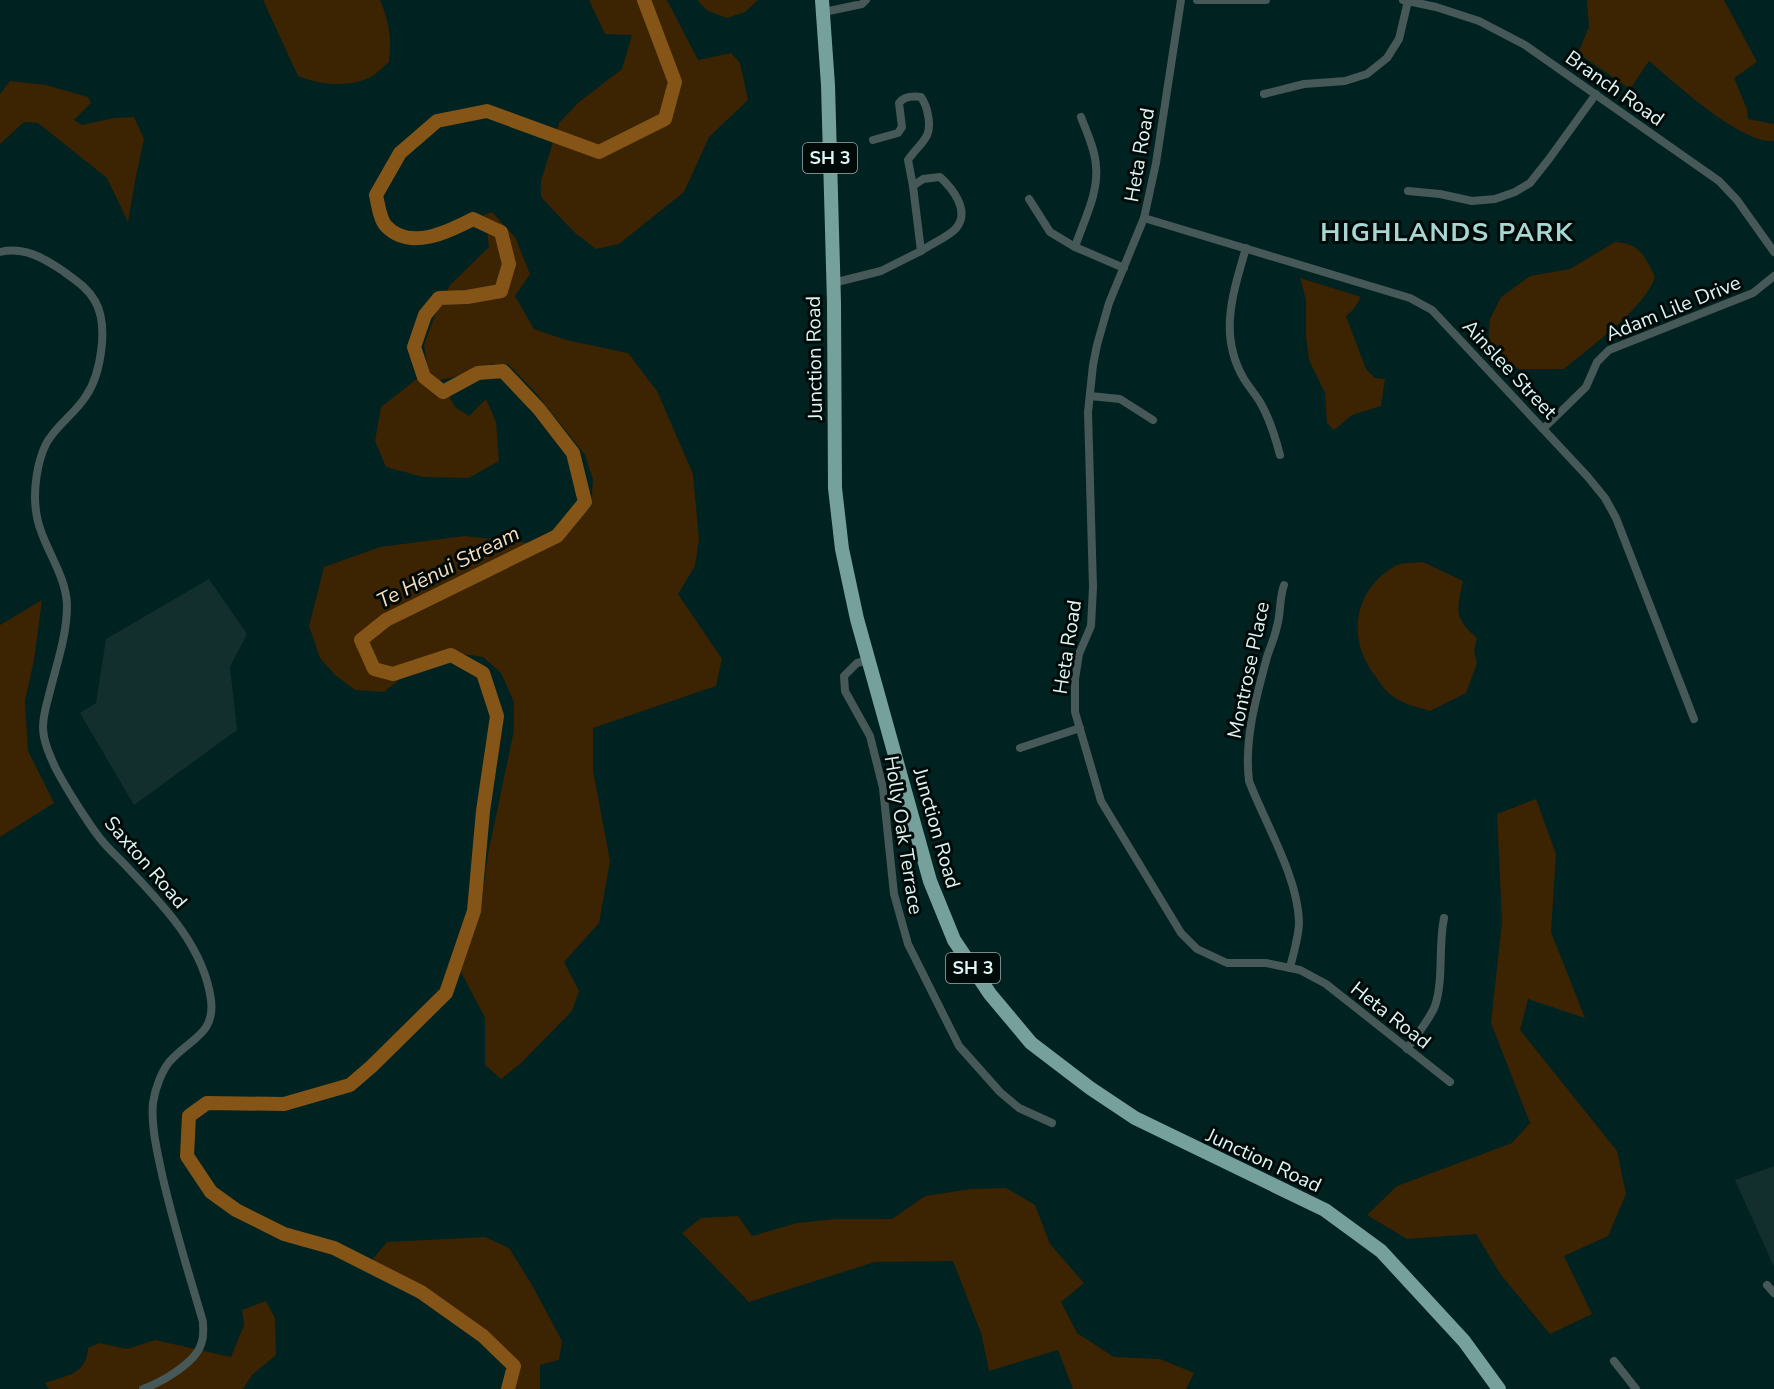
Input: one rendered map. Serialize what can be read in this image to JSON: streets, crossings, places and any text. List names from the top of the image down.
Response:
{
  "streets": {
    "highway": ["SH 3", "Junction Road"],
    "street": [
      "Branch Road",
      "Heta Road",
      "Adam Lile Drive",
      "Ainslee Street",
      "Montrose Place",
      "Holly Oak Terrace",
      "Saxton Road"
    ]
  },
  "crossings": [
    ["Heta Road", "Ainslee Street"],
    ["Heta Road", "Montrose Place"],
    ["Adam Lile Drive", "Ainslee Street"],
    ["Junction Road", "Holly Oak Terrace"]
  ],
  "districts": ["HIGHLANDS PARK"],
  "water": ["Te Hēnui Stream"]
}
